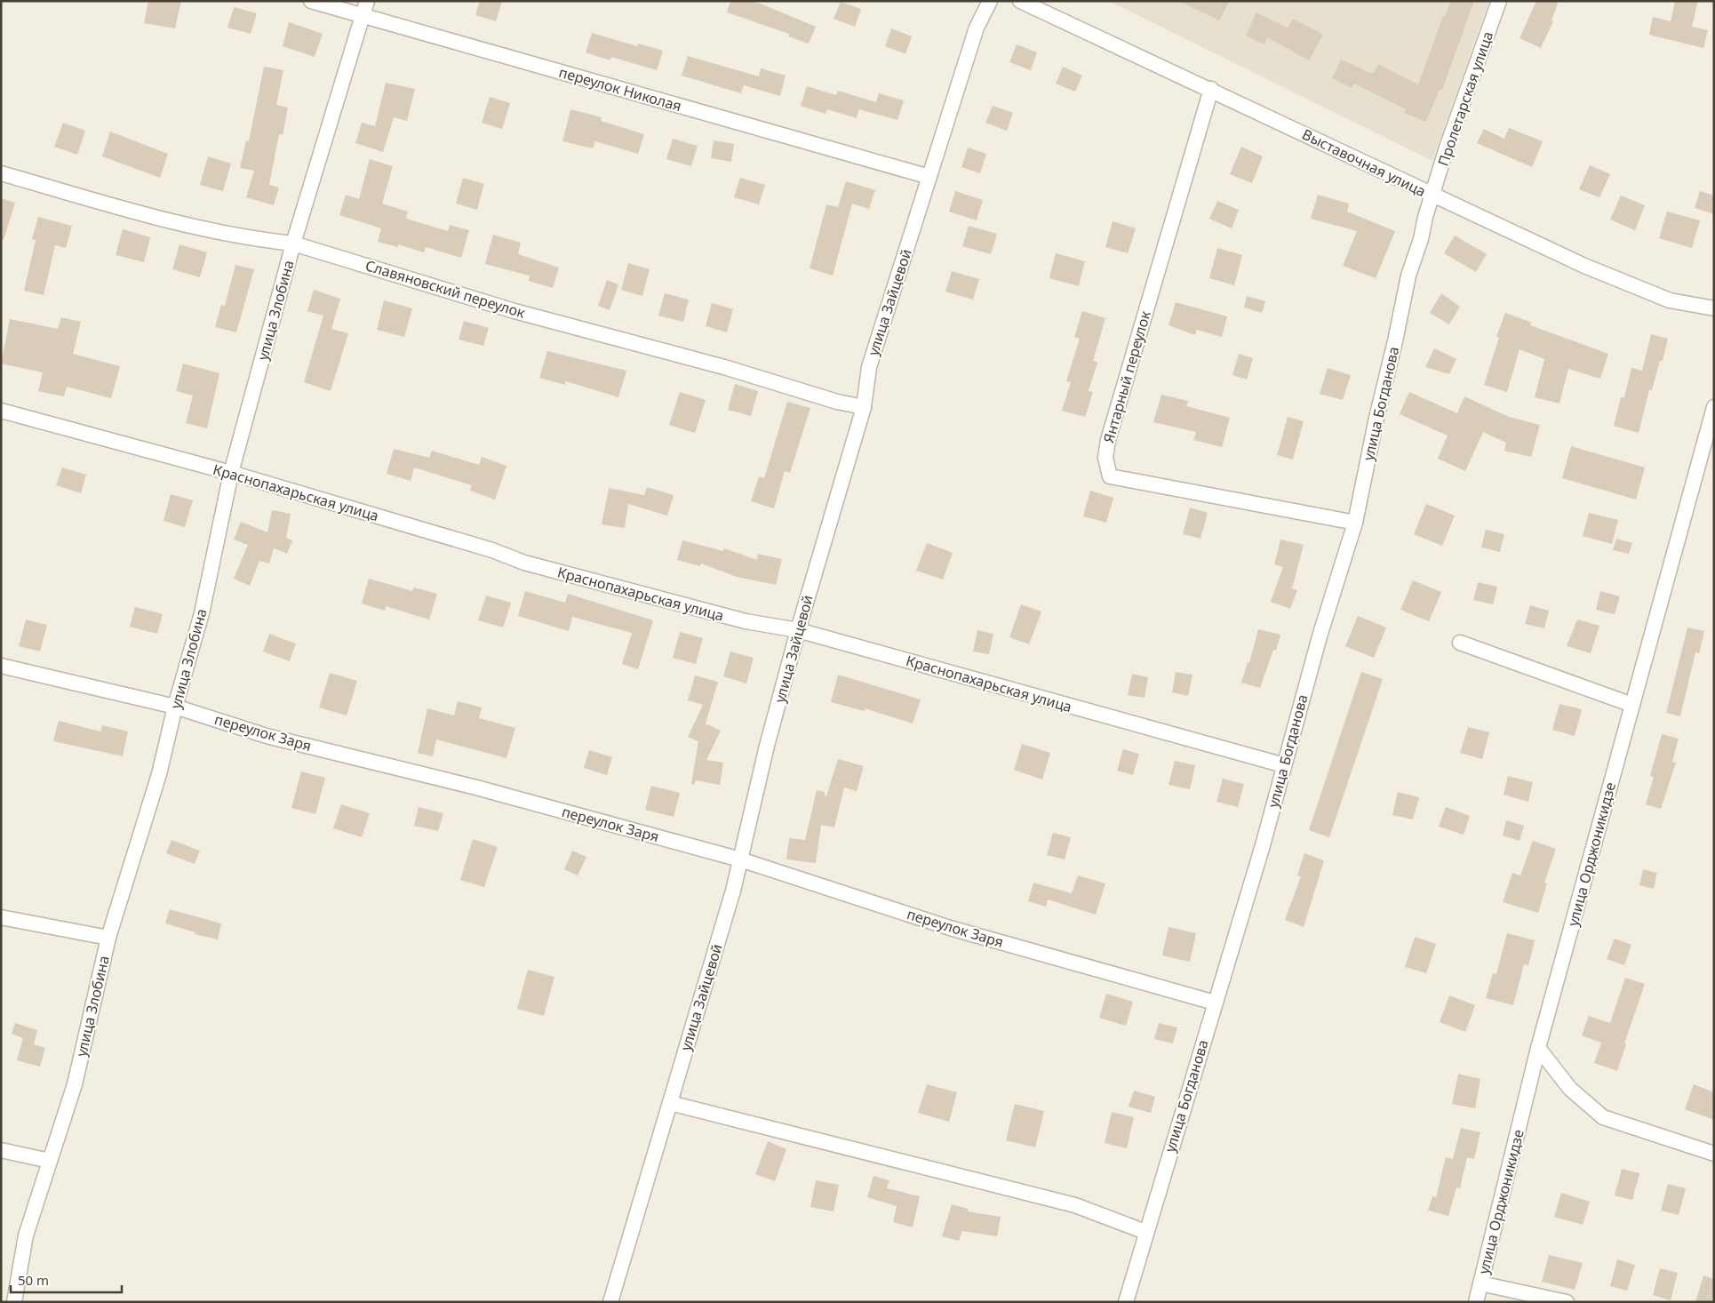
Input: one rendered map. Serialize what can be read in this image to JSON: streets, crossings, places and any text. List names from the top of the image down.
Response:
{
  "streets": {
    "street": [
      "переулок Николая",
      "Пролетарская улица",
      "Выставочная улица",
      "Славяновский переулок",
      "улица Зайцевой",
      "улица Злобина",
      "Янтарный переулок",
      "улица Богданова",
      "Краснопахарьская улица",
      "переулок Заря",
      "улица Орджоникидзе"
    ]
  },
  "crossings": [
    ["переулок Николая", "улица Зайцевой"],
    ["переулок Николая", "улица Злобина"],
    ["Пролетарская улица", "Выставочная улица"],
    ["Пролетарская улица", "улица Богданова"],
    ["Выставочная улица", "Янтарный переулок"],
    ["Выставочная улица", "улица Богданова"],
    ["Славяновский переулок", "улица Зайцевой"],
    ["Славяновский переулок", "улица Злобина"],
    ["улица Зайцевой", "Краснопахарьская улица"],
    ["улица Зайцевой", "переулок Заря"],
    ["улица Злобина", "Краснопахарьская улица"],
    ["улица Злобина", "переулок Заря"],
    ["Янтарный переулок", "улица Богданова"],
    ["улица Богданова", "Краснопахарьская улица"],
    ["улица Богданова", "переулок Заря"]
  ],
  "scale_bar": "50 m"
}
